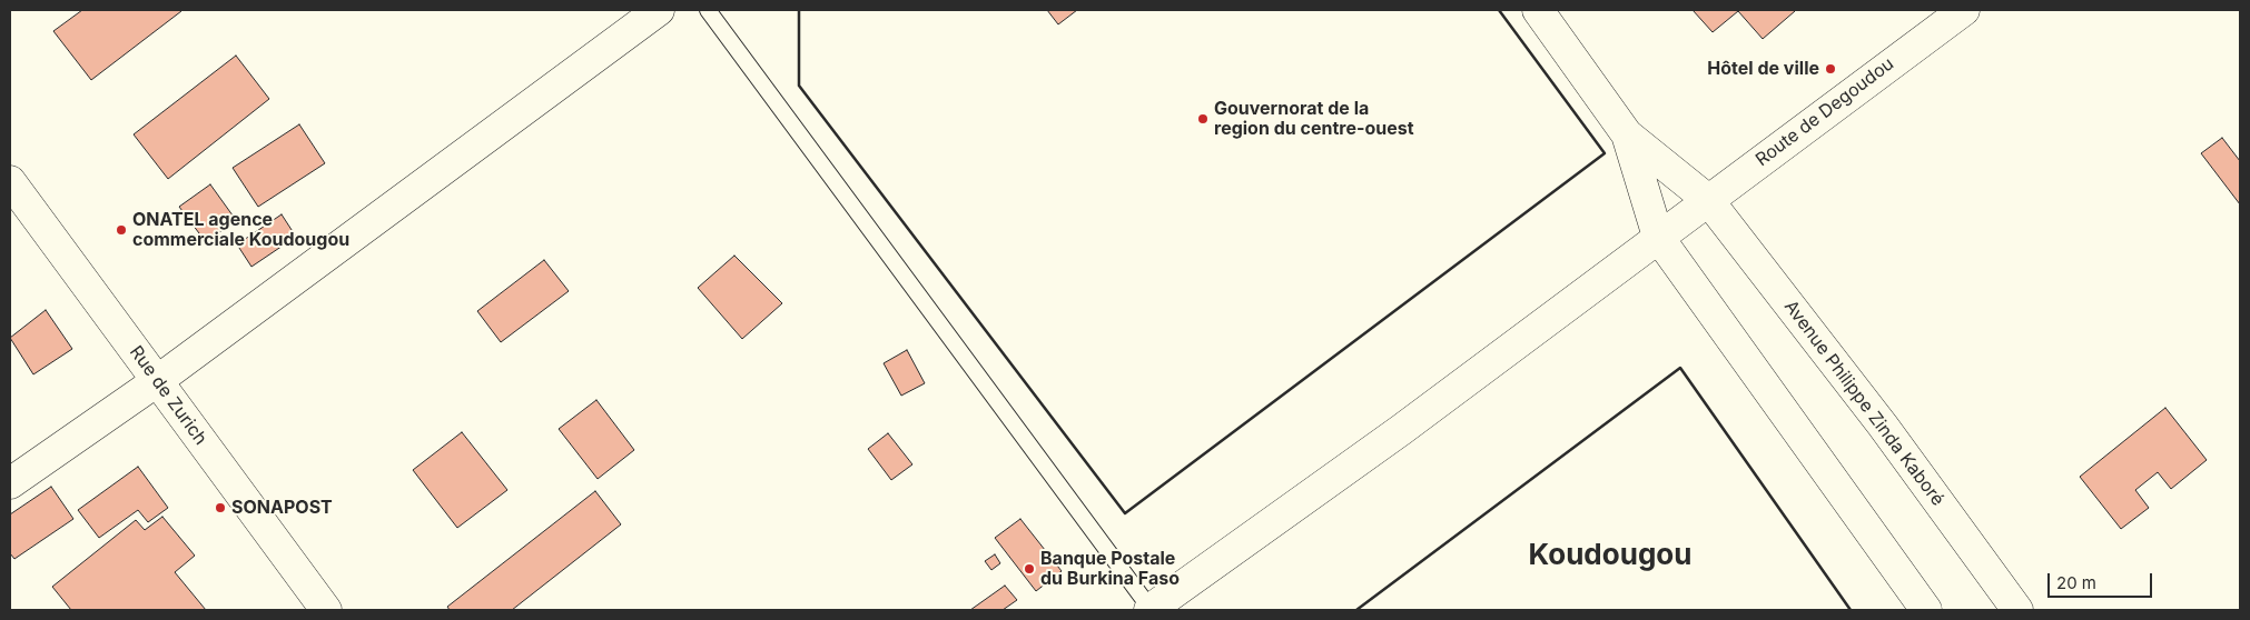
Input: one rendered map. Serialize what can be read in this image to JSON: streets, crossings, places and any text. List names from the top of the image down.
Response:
{
  "streets": {
    "main road": ["Route de Degoudou", "Rue de Zurich", "Avenue Philippe Zinda Kaboré"]
  },
  "crossings": [
    ["Route de Degoudou", "Avenue Philippe Zinda Kaboré"]
  ],
  "districts": ["Koudougou"],
  "places": [
    "Hôtel de ville",
    "Gouvernorat de la region du centre-ouest",
    "ONATEL agence commerciale Koudougou",
    "SONAPOST",
    "Banque Postale du Burkina Faso"
  ],
  "scale_bar": "20 m"
}
